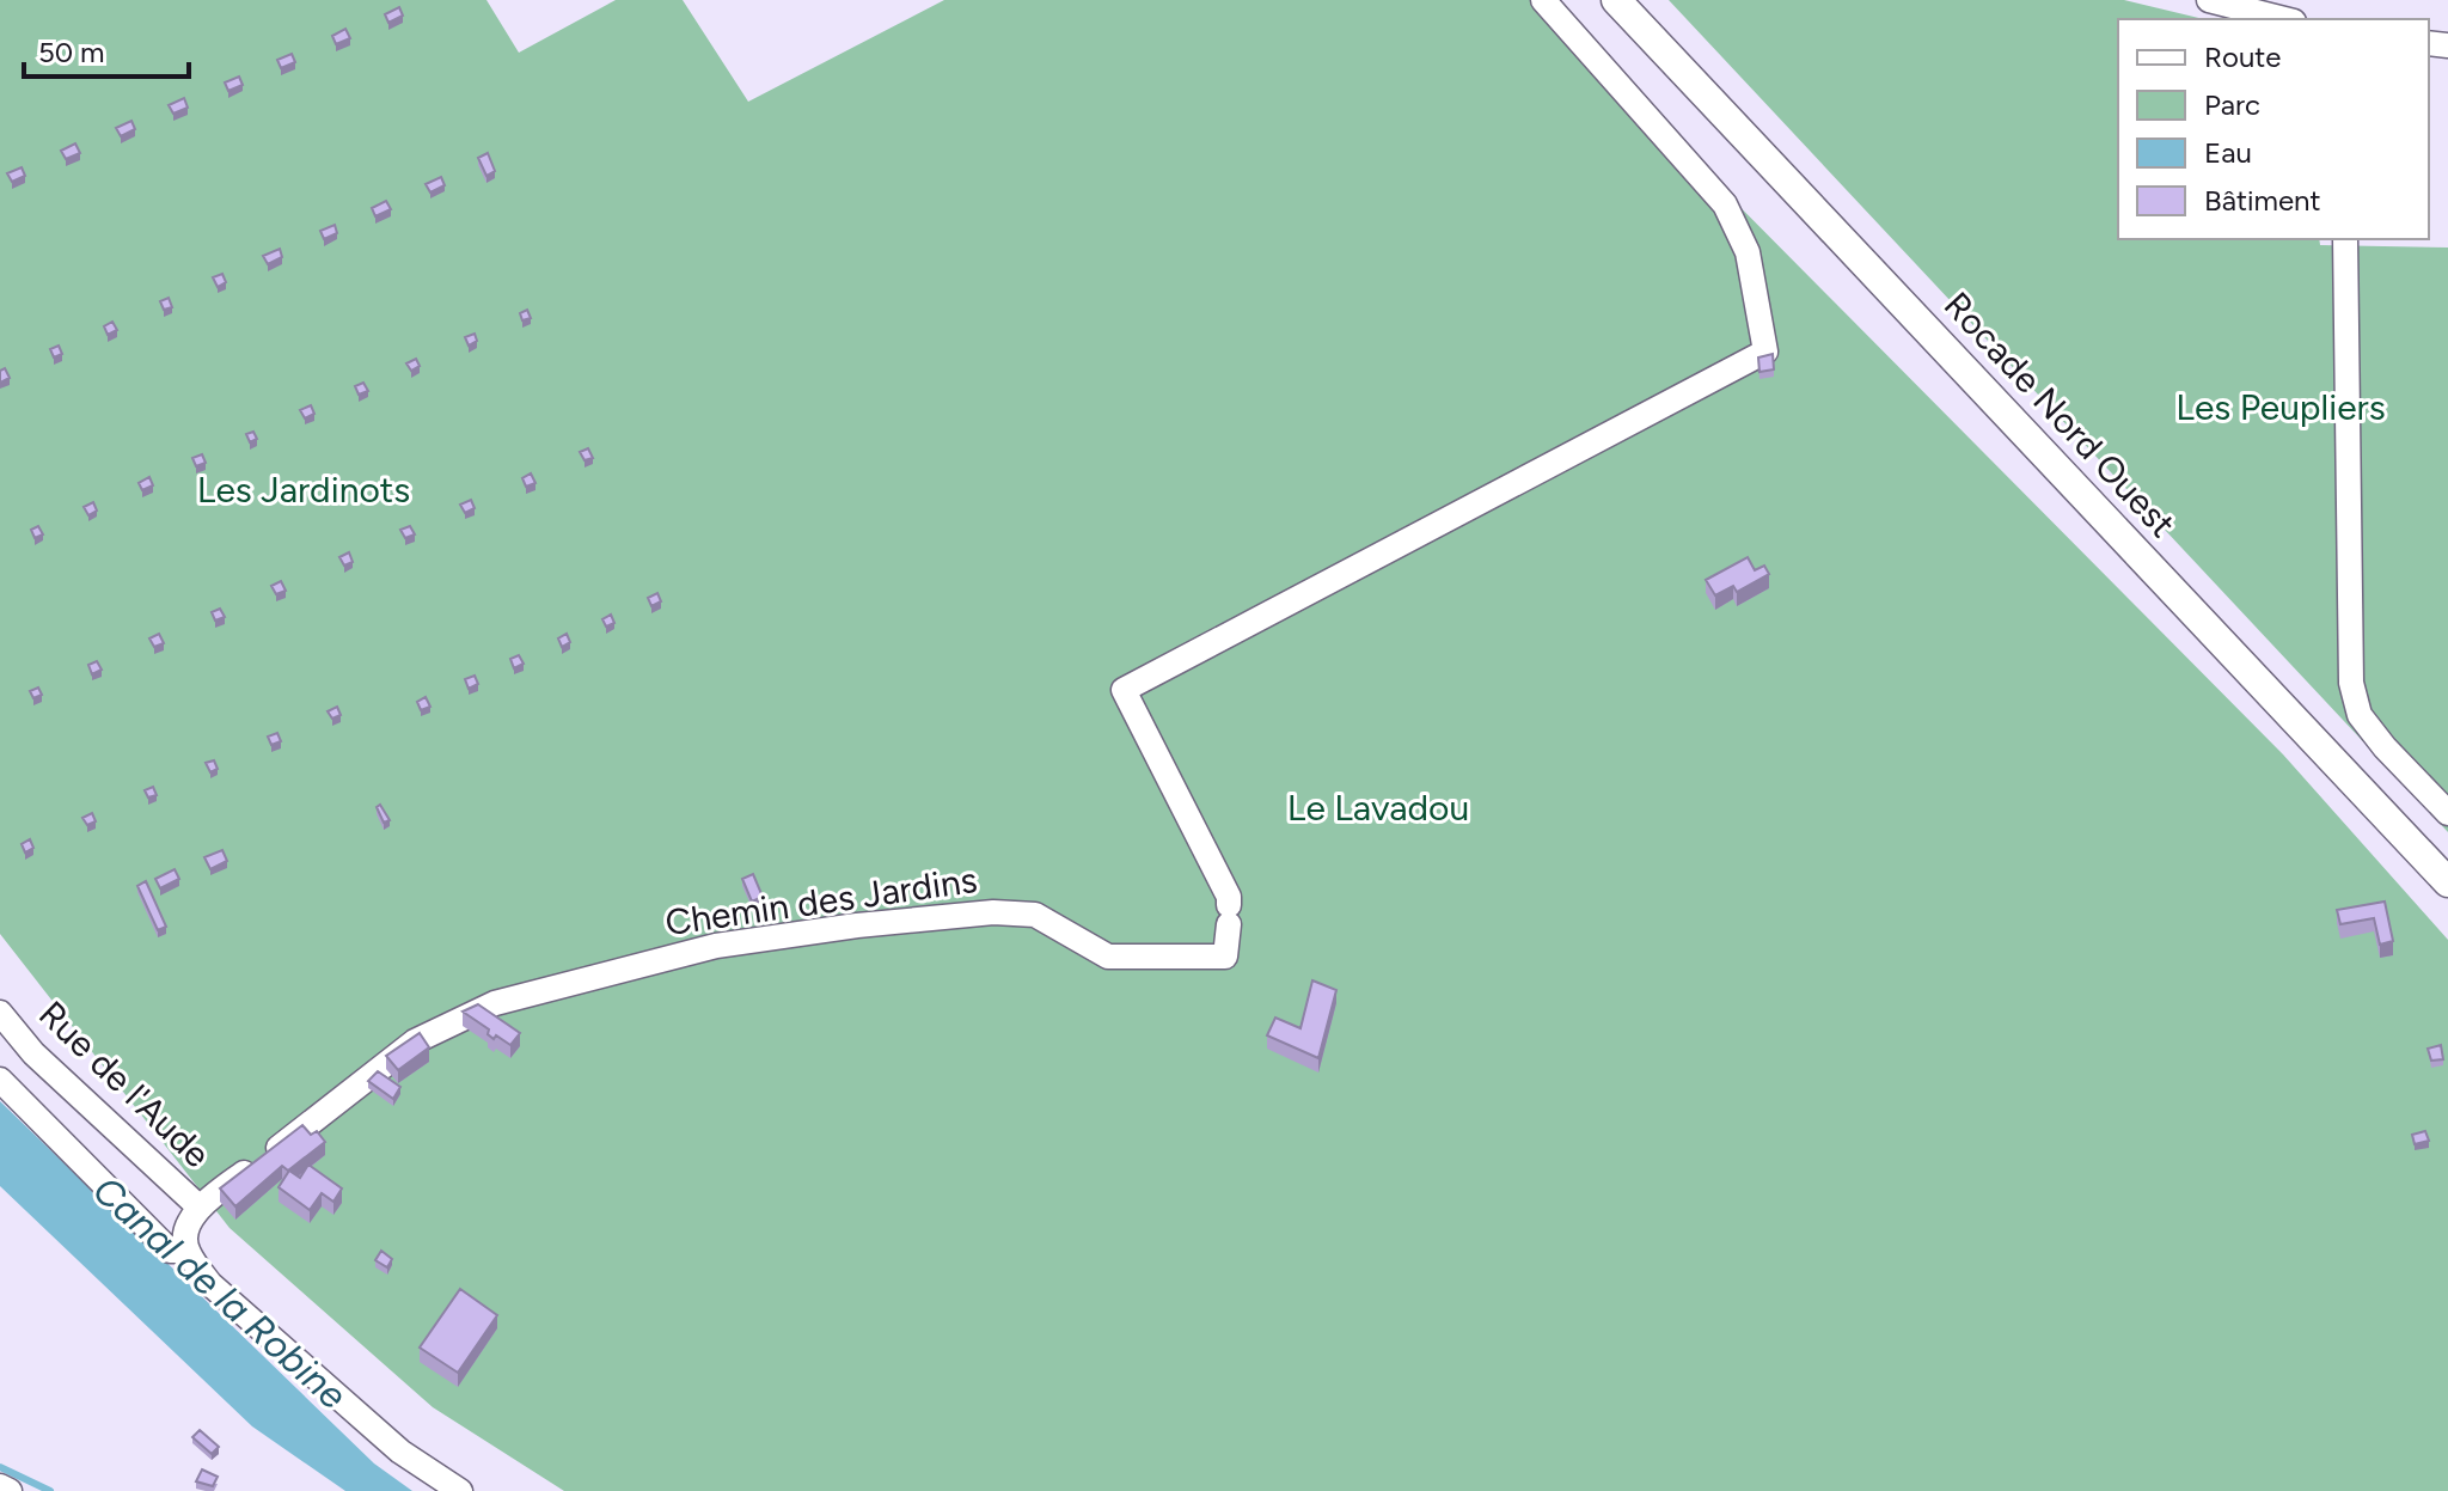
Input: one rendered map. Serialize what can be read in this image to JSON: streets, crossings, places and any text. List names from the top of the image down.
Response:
{
  "streets": {
    "main road": ["Rocade Nord Ouest"],
    "street": ["Chemin des Jardins", "Rue de l'Aude"]
  },
  "crossings": [
    ["Chemin des Jardins", "Rue de l'Aude"]
  ],
  "water": ["Canal de la Robine"],
  "parks": ["Les Peupliers", "Les Jardinots", "Le Lavadou"],
  "legend": [
    "Route",
    "Parc",
    "Eau",
    "Bâtiment"
  ],
  "scale_bar": "50 m"
}
